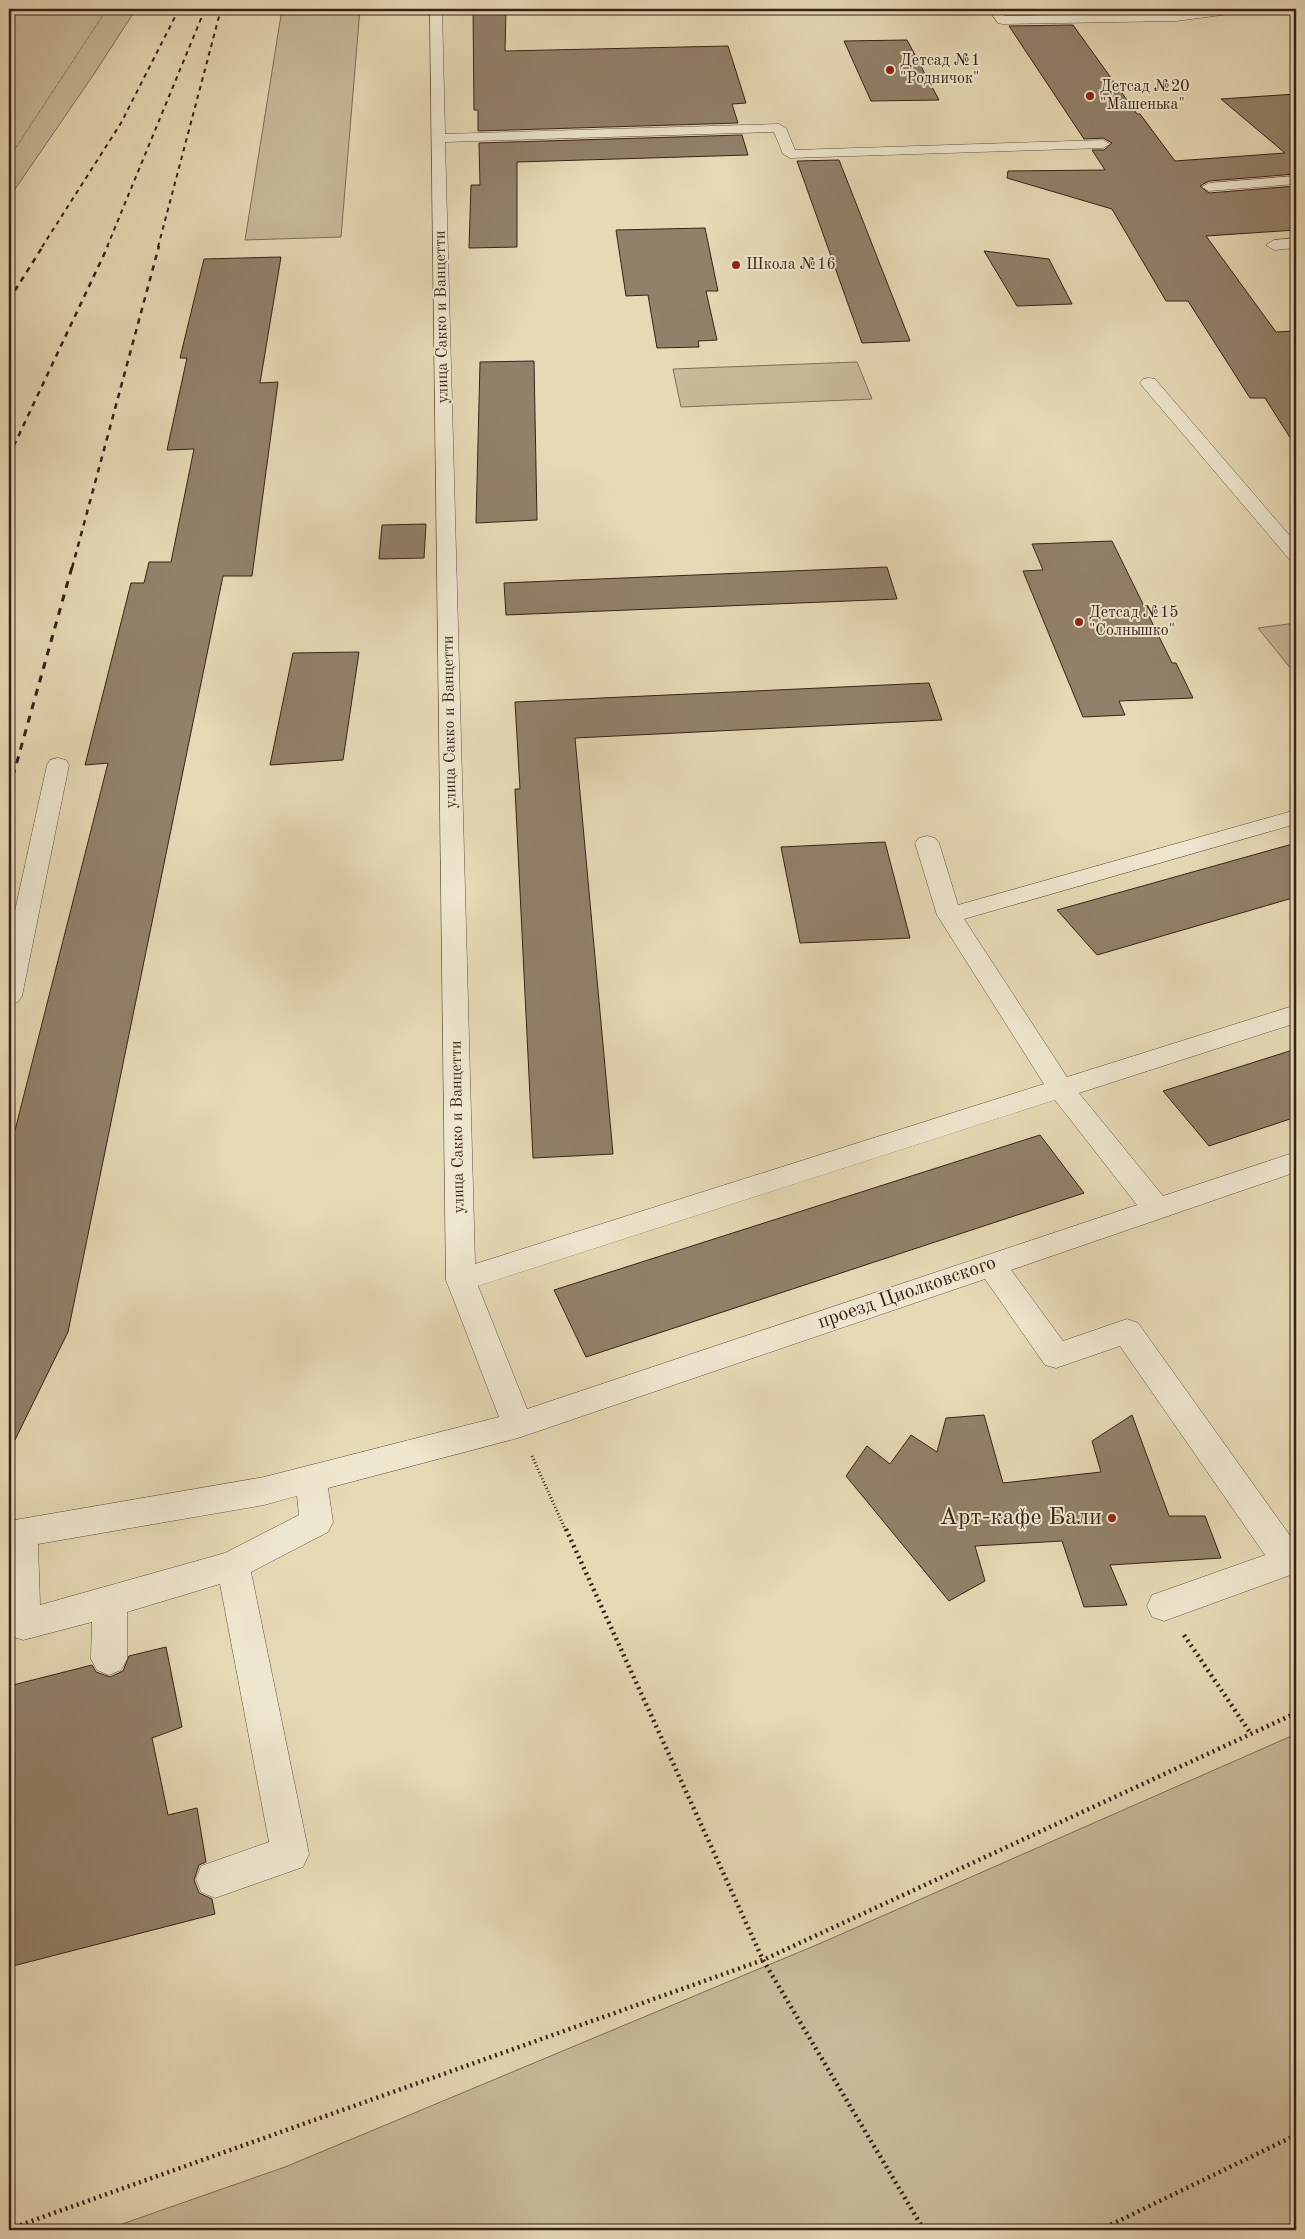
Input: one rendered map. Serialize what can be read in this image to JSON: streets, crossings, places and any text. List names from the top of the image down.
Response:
{
  "streets": {
    "street": ["улица Сакко и Ванцетти", "проезд Циолковского"]
  },
  "crossings": [
    ["улица Сакко и Ванцетти", "проезд Циолковского"]
  ],
  "places": [
    "Детсад №1 \"Родничок\"",
    "Детсад №20 \"Машенька\"",
    "Школа №16",
    "Детсад №15 \"Солнышко\"",
    "Арт-кафе Бали"
  ]
}
